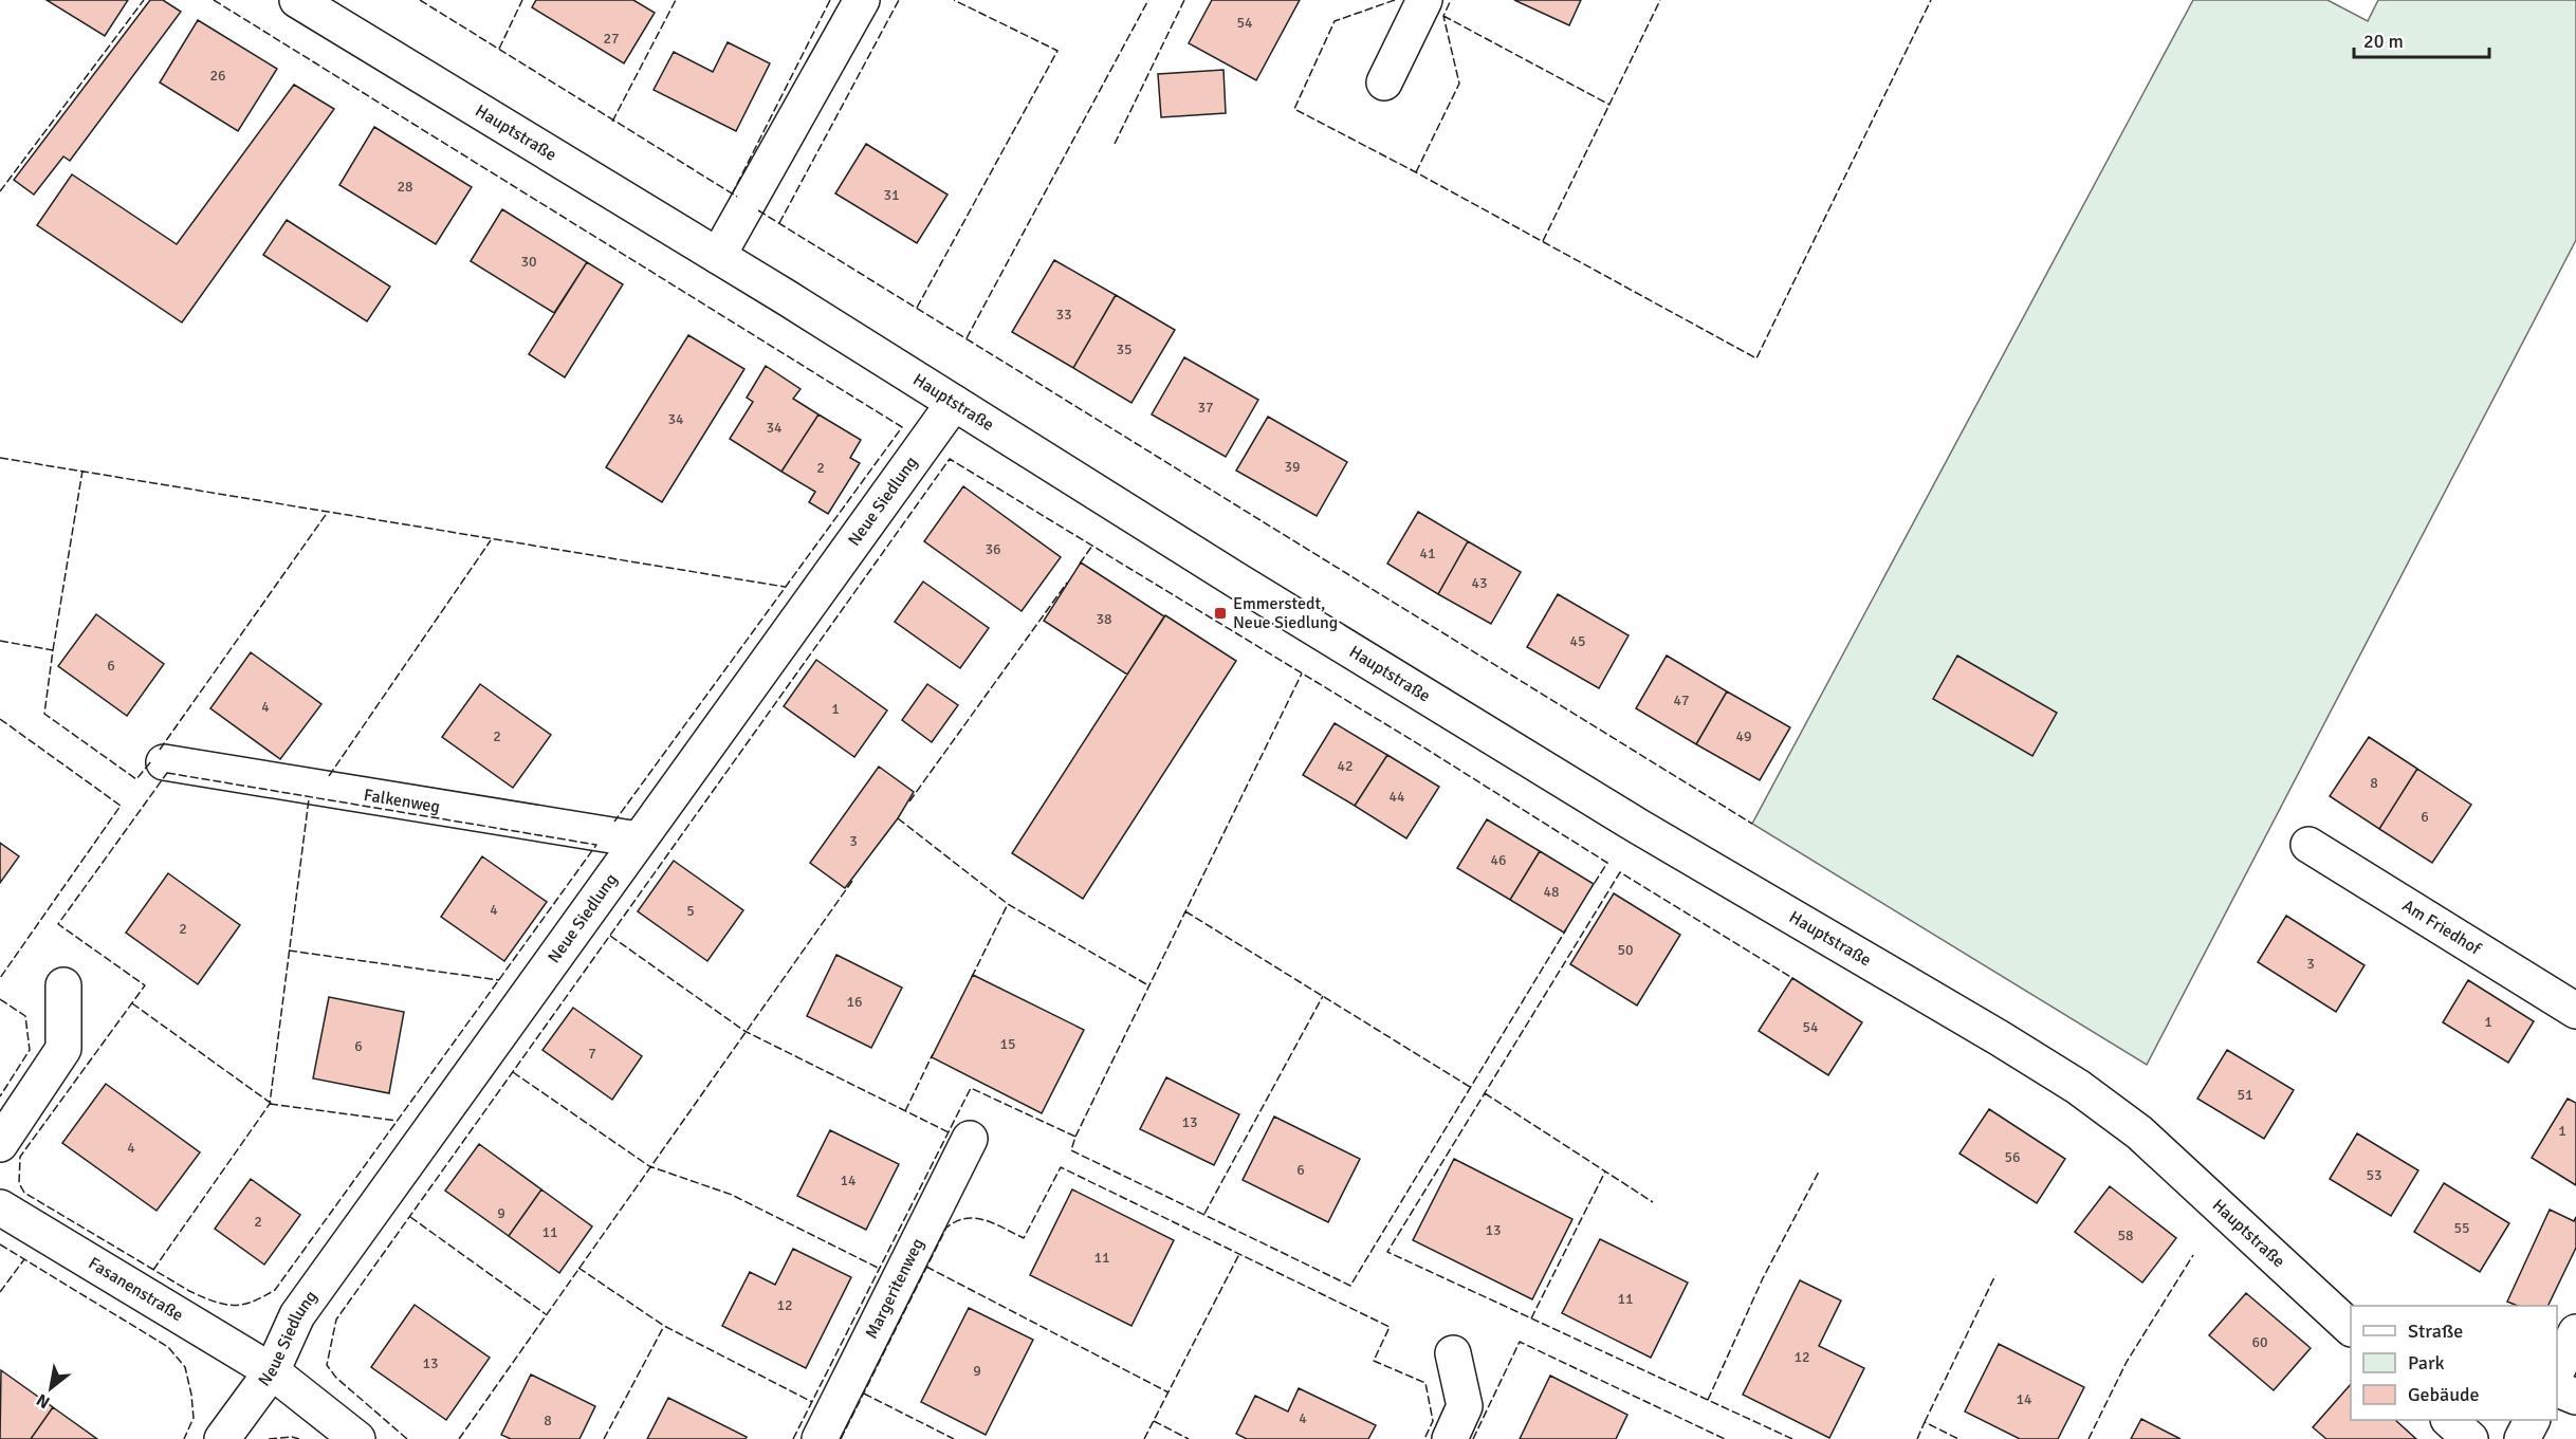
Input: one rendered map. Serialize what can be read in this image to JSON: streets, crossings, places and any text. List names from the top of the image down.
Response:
{
  "streets": {
    "street": [
      "Hauptstraße",
      "Neue Siedlung",
      "Falkenweg",
      "Am Friedhof",
      "Fasanenstraße",
      "Margeritenweg"
    ]
  },
  "crossings": [
    ["Hauptstraße", "Neue Siedlung"],
    ["Neue Siedlung", "Falkenweg"],
    ["Neue Siedlung", "Fasanenstraße"]
  ],
  "places": {
    "transit": ["Emmerstedt, Neue Siedlung"]
  },
  "house_numbers": [
    "54",
    "27",
    "26",
    "28",
    "31",
    "30",
    "33",
    "35",
    "37",
    "34",
    "34",
    "39",
    "2",
    "36",
    "41",
    "43",
    "38",
    "45",
    "6",
    "47",
    "4",
    "1",
    "2",
    "49",
    "42",
    "8",
    "44",
    "6",
    "3",
    "46",
    "48",
    "4",
    "5",
    "2",
    "50",
    "3",
    "16",
    "1",
    "54",
    "15",
    "6",
    "7",
    "51",
    "13",
    "1",
    "4",
    "56",
    "6",
    "53",
    "14",
    "9",
    "2",
    "55",
    "13",
    "11",
    "58",
    "11",
    "11",
    "12",
    "60",
    "12",
    "13",
    "9",
    "14",
    "4",
    "8"
  ],
  "legend": ["Straße", "Park", "Gebäude"],
  "scale_bar": "20 m",
  "north": "bottom left"
}
